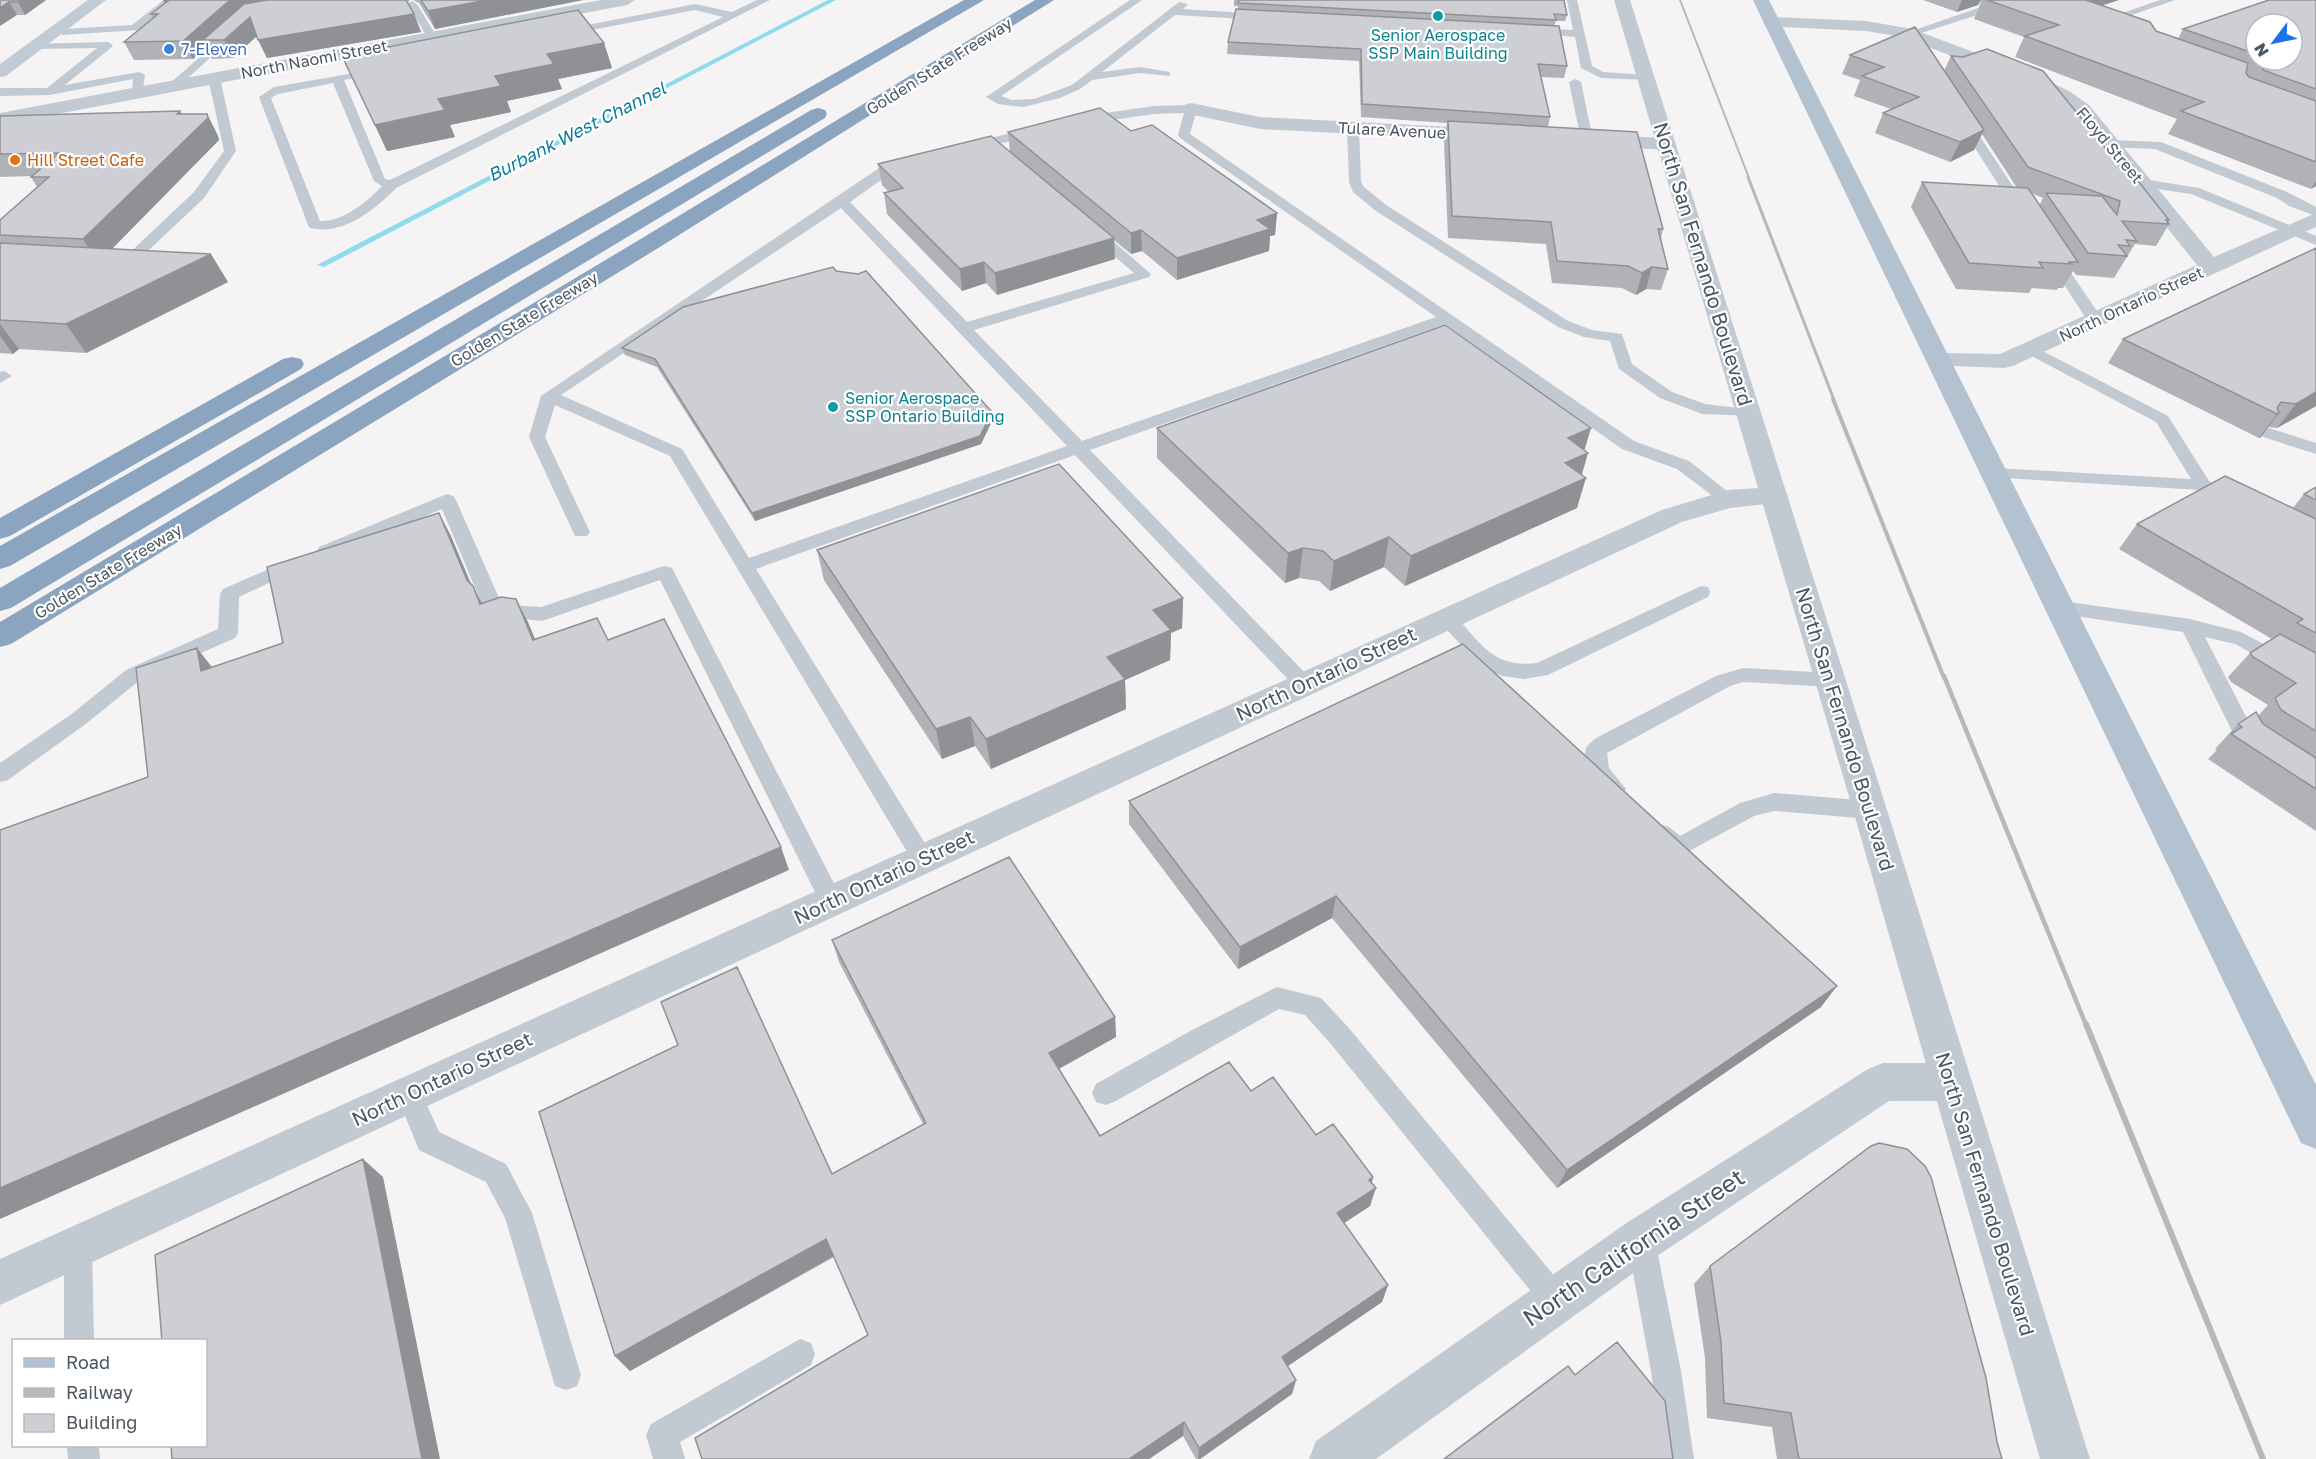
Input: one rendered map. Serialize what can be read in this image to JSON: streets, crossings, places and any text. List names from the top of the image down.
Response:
{
  "streets": {
    "highway": ["Golden State Freeway"],
    "street": [
      "North Naomi Street",
      "Tulare Avenue",
      "Floyd Street",
      "North San Fernando Boulevard",
      "North Ontario Street",
      "North California Street"
    ]
  },
  "crossings": [
    ["Floyd Street", "North Ontario Street"],
    ["North San Fernando Boulevard", "North Ontario Street"],
    ["North San Fernando Boulevard", "North California Street"]
  ],
  "water": ["Burbank West Channel"],
  "places": [
    "Senior Aerospace SSP Main Building",
    "7-Eleven",
    "Hill Street Cafe",
    "Senior Aerospace SSP Ontario Building"
  ],
  "legend": ["Road", "Railway", "Building"],
  "north": "bottom left"
}
